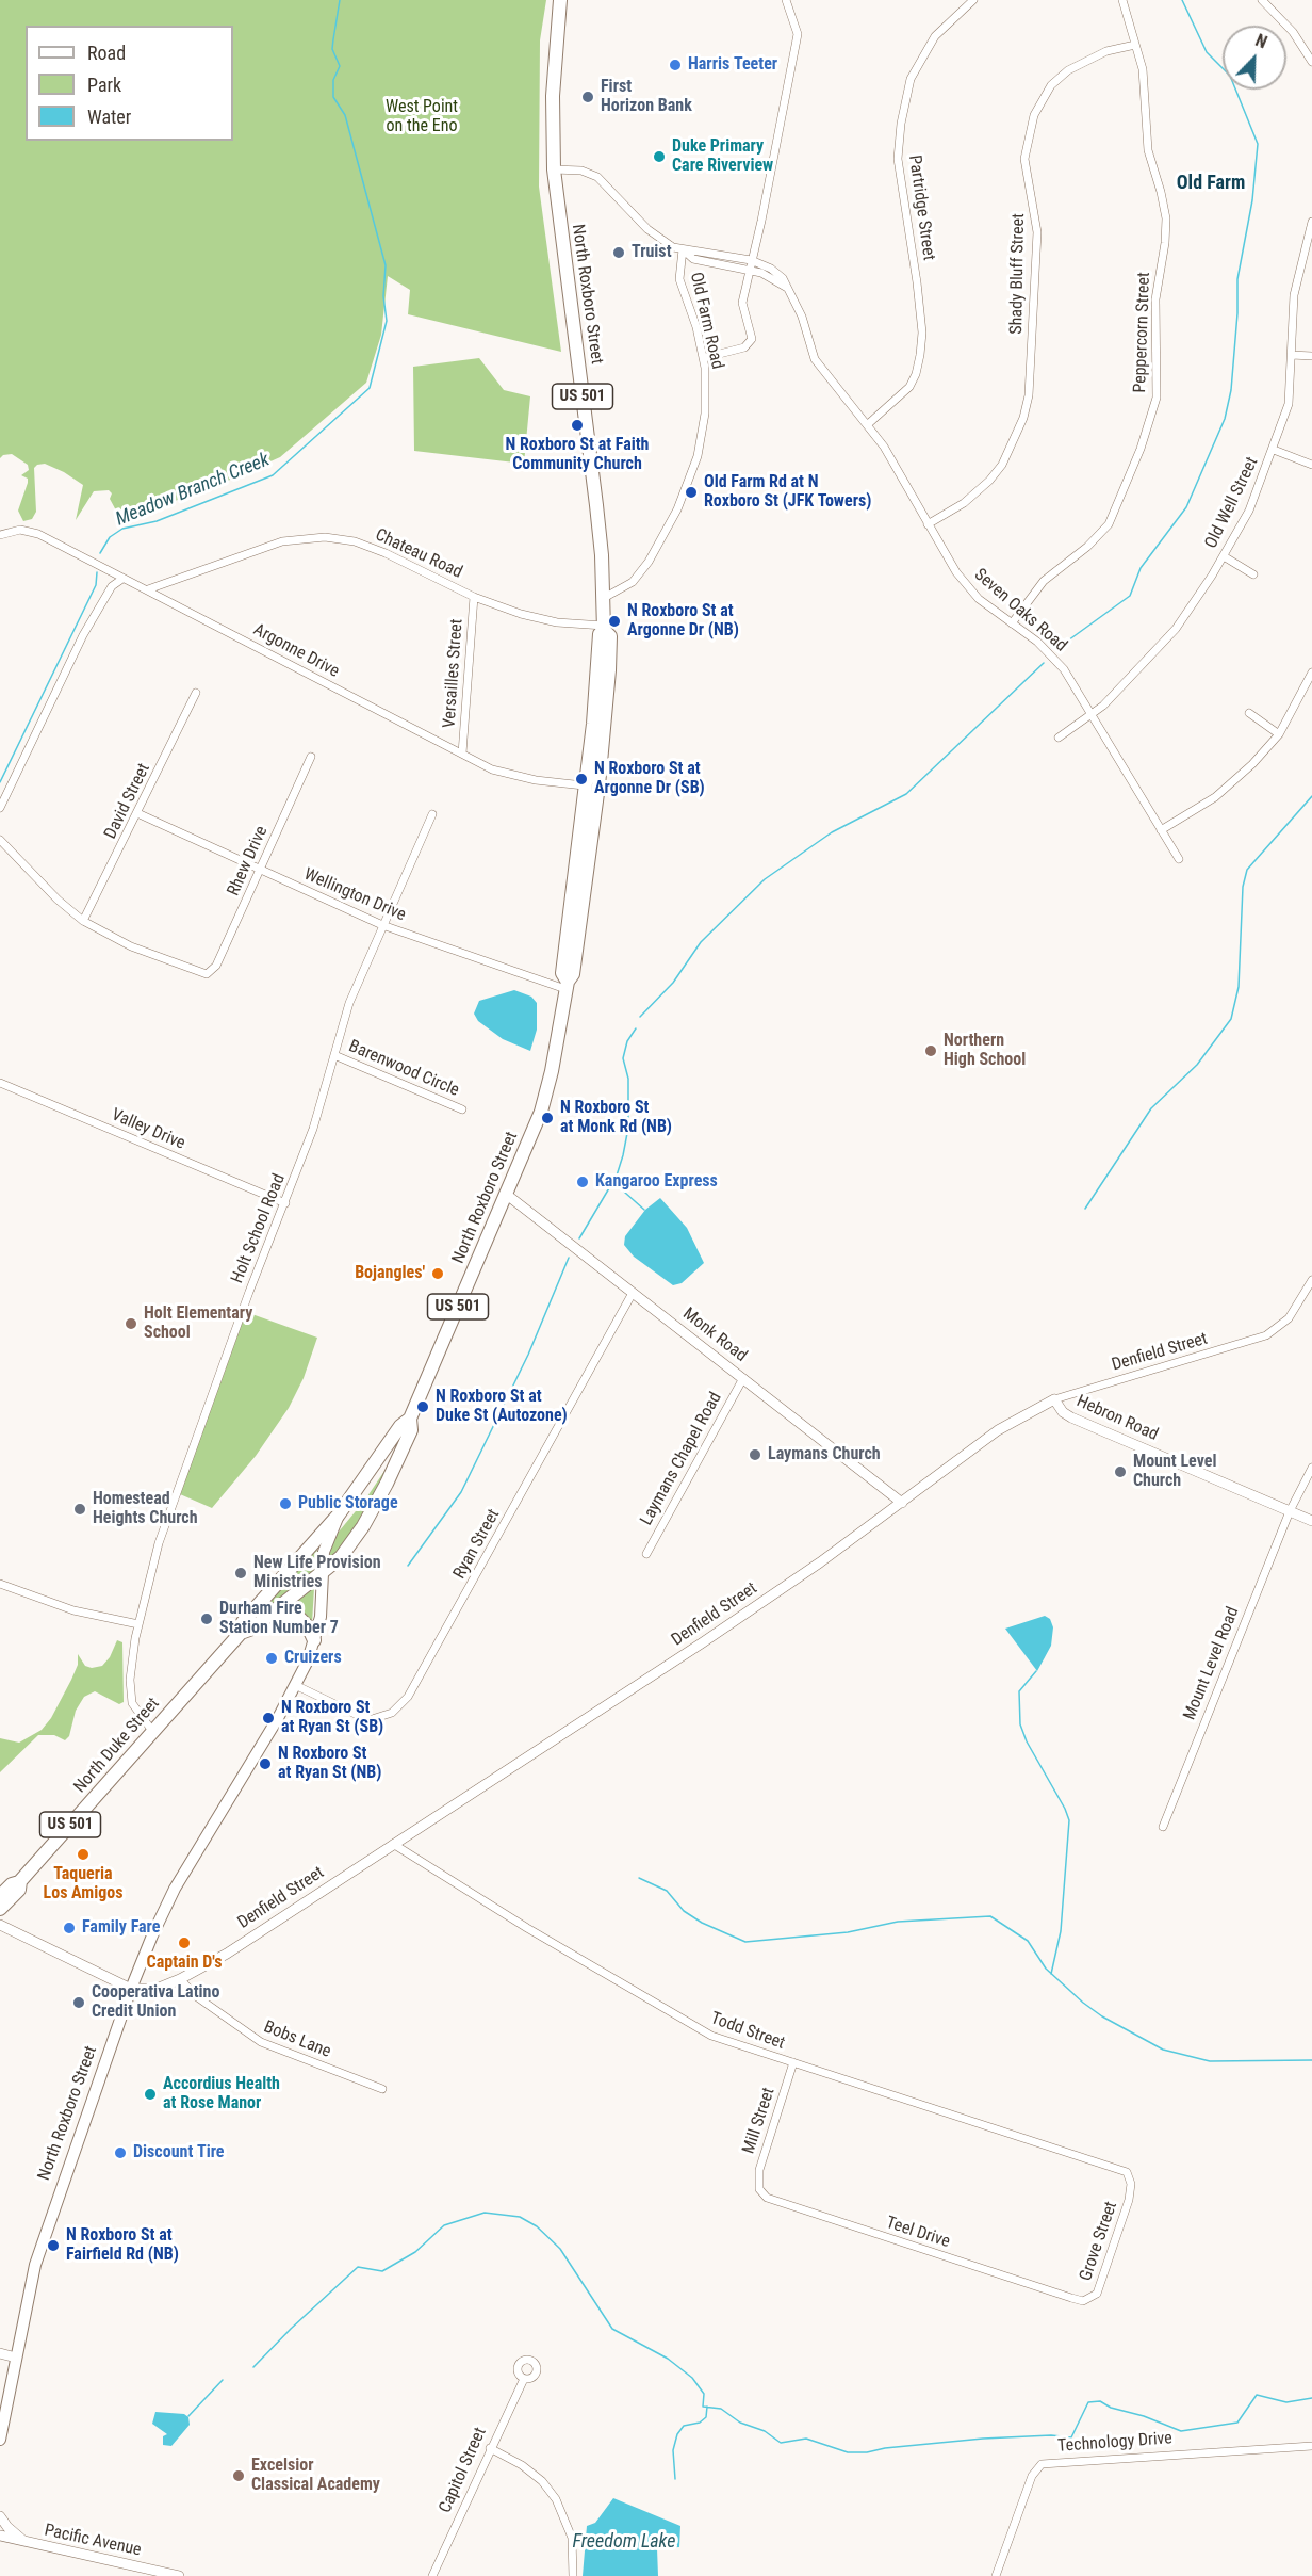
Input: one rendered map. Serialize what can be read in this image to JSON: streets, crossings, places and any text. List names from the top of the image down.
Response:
{
  "streets": {
    "highway": ["North Roxboro Street", "US 501", "North Duke Street"],
    "street": [
      "Partridge Street",
      "Shady Bluff Street",
      "Old Farm Road",
      "Peppercorn Street",
      "Old Well Street",
      "Chateau Road",
      "Seven Oaks Road",
      "Argonne Drive",
      "Versailles Street",
      "David Street",
      "Rhew Drive",
      "Wellington Drive",
      "Barenwood Circle",
      "Valley Drive",
      "Holt School Road",
      "Monk Road",
      "Denfield Street",
      "Hebron Road",
      "Laymans Chapel Road",
      "Ryan Street",
      "Mount Level Road",
      "Todd Street",
      "Bobs Lane",
      "Mill Street",
      "Teel Drive",
      "Grove Street",
      "Technology Drive",
      "Capitol Street",
      "Pacific Avenue"
    ]
  },
  "crossings": [
    ["Partridge Street", "Seven Oaks Road"],
    ["Shady Bluff Street", "Peppercorn Street"],
    ["Shady Bluff Street", "Seven Oaks Road"],
    ["North Roxboro Street", "Old Farm Road"],
    ["North Roxboro Street", "Chateau Road"],
    ["North Roxboro Street", "Argonne Drive"],
    ["North Roxboro Street", "Wellington Drive"],
    ["North Roxboro Street", "Monk Road"],
    ["North Roxboro Street", "Denfield Street"],
    ["North Roxboro Street", "Ryan Street"],
    ["North Roxboro Street", "North Duke Street"],
    ["Old Farm Road", "Seven Oaks Road"],
    ["Peppercorn Street", "Seven Oaks Road"],
    ["Old Well Street", "Seven Oaks Road"],
    ["Chateau Road", "Argonne Drive"],
    ["Chateau Road", "Versailles Street"],
    ["Argonne Drive", "Versailles Street"],
    ["David Street", "Rhew Drive"],
    ["David Street", "Wellington Drive"],
    ["Rhew Drive", "Wellington Drive"],
    ["Wellington Drive", "Holt School Road"],
    ["Barenwood Circle", "Holt School Road"],
    ["Valley Drive", "Holt School Road"],
    ["Holt School Road", "North Duke Street"],
    ["Monk Road", "Denfield Street"],
    ["Monk Road", "Laymans Chapel Road"],
    ["Monk Road", "Ryan Street"],
    ["Denfield Street", "Hebron Road"],
    ["Denfield Street", "Todd Street"],
    ["Denfield Street", "Bobs Lane"],
    ["Hebron Road", "Mount Level Road"],
    ["Todd Street", "Mill Street"],
    ["Todd Street", "Grove Street"],
    ["Mill Street", "Teel Drive"],
    ["Teel Drive", "Grove Street"]
  ],
  "districts": ["Old Farm"],
  "water": ["Meadow Branch Creek", "Freedom Lake"],
  "parks": ["West Point on the Eno"],
  "places": [
    "Harris Teeter",
    "First Horizon Bank",
    "Duke Primary Care Riverview",
    "Truist",
    "N Roxboro St at Faith Community Church",
    "Old Farm Rd at N Roxboro St (JFK Towers)",
    "N Roxboro St at Argonne Dr (NB)",
    "N Roxboro St at Argonne Dr (SB)",
    "Northern High School",
    "N Roxboro St at Monk Rd (NB)",
    "Kangaroo Express",
    "Bojangles'",
    "Holt Elementary School",
    "N Roxboro St at Duke St (Autozone)",
    "Laymans Church",
    "Mount Level Church",
    "Public Storage",
    "Homestead Heights Church",
    "New Life Provision Ministries",
    "Durham Fire Station Number 7",
    "Cruizers",
    "N Roxboro St at Ryan St (SB)",
    "N Roxboro St at Ryan St (NB)",
    "Taqueria Los Amigos",
    "Family Fare",
    "Captain D's",
    "Cooperativa Latino Credit Union",
    "Accordius Health at Rose Manor",
    "Discount Tire",
    "N Roxboro St at Fairfield Rd (NB)",
    "Excelsior Classical Academy"
  ],
  "legend": ["Road", "Park", "Water"],
  "north": "top right"
}
